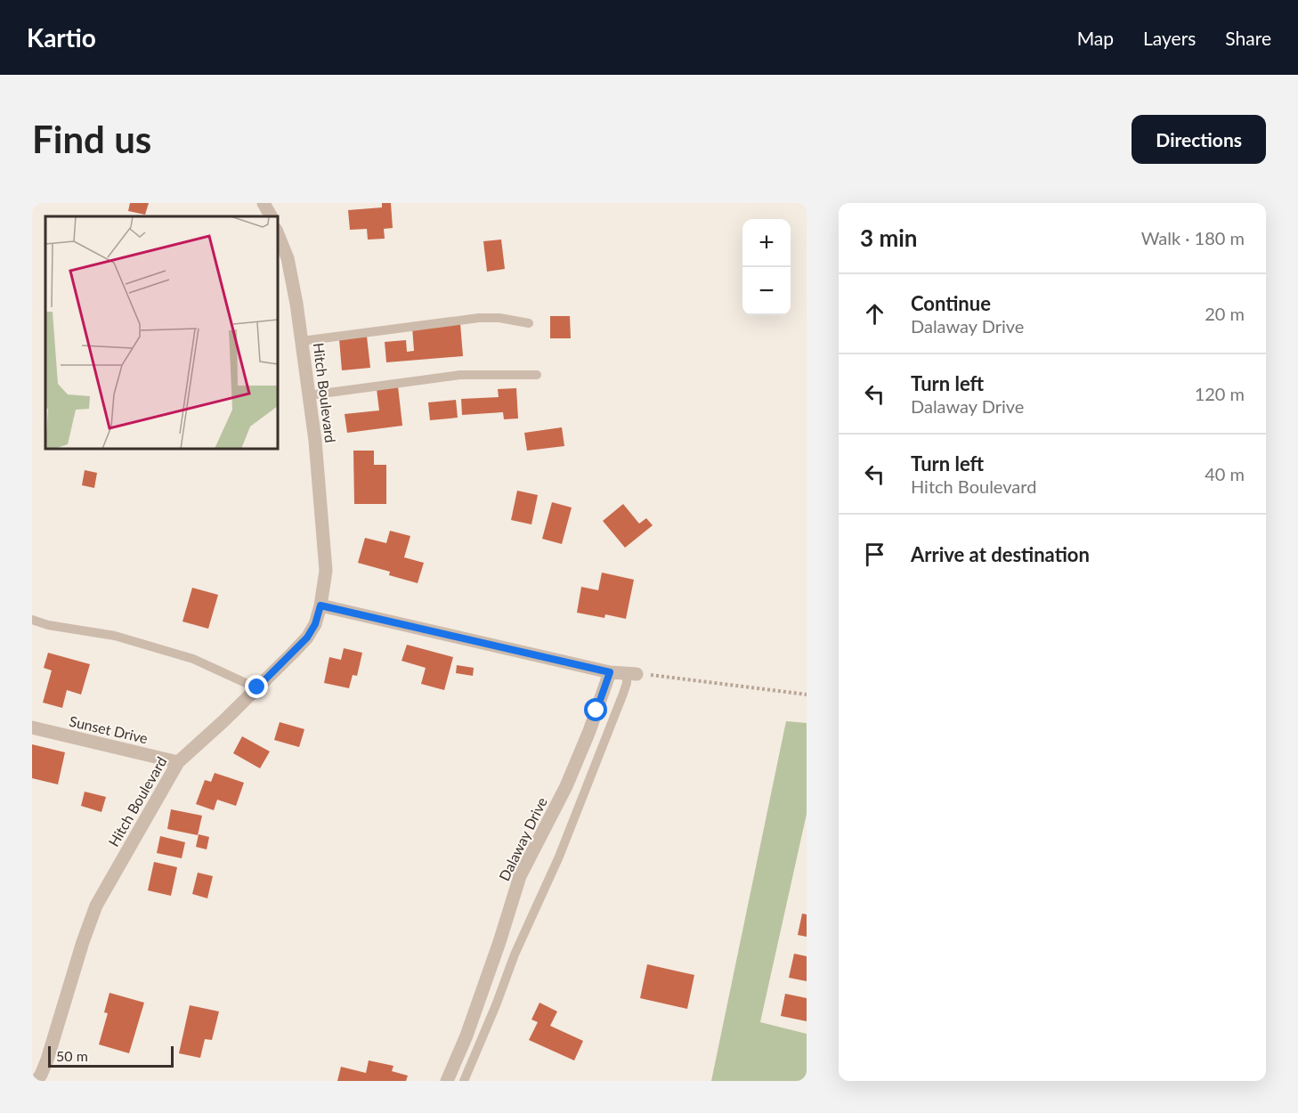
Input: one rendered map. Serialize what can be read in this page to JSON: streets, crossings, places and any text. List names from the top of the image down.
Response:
{
  "streets": {
    "street": ["Hitch Boulevard", "Sunset Drive", "Dalaway Drive"]
  },
  "crossings": [
    ["Hitch Boulevard", "Sunset Drive"]
  ],
  "scale_bar": "50 m",
  "page": {
    "header": "Kartio",
    "nav": ["Map", "Layers", "Share"],
    "buttons": "Directions",
    "title": "Find us",
    "heading": ["3 min", "Walk · 180 m"],
    "map_buttons": ["+", "−"],
    "list": [
      ["Continue", "Dalaway Drive", "20 m"],
      ["Turn left", "Dalaway Drive", "120 m"],
      ["Turn left", "Hitch Boulevard", "40 m"],
      "Arrive at destination"
    ],
    "scale": "50 m"
  }
}
